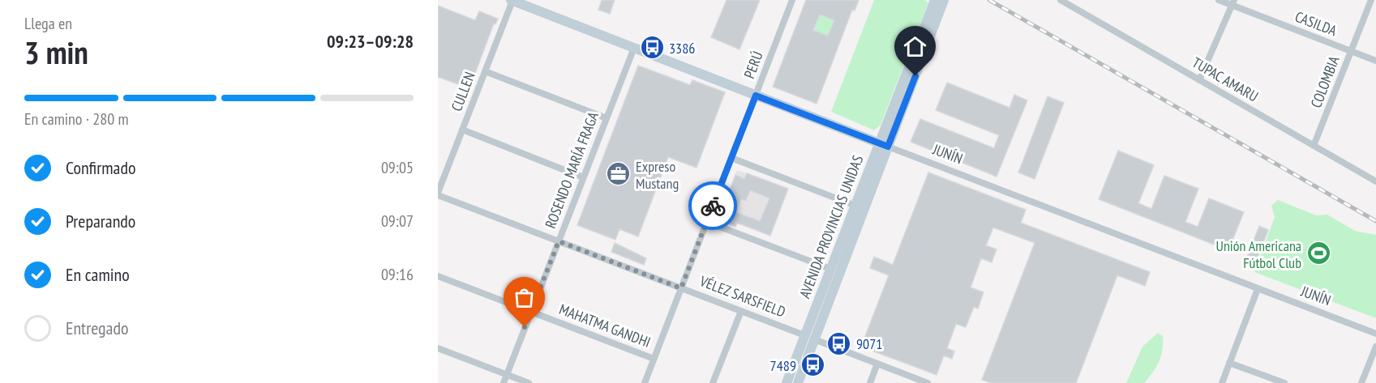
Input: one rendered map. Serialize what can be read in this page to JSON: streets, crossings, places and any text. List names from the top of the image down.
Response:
{
  "streets": {
    "main road": ["JUNÍN", "AVENIDA PROVINCIAS UNIDAS"],
    "street": [
      "CASILDA",
      "PERÚ",
      "TUPAC AMARU",
      "COLOMBIA",
      "CULLEN",
      "ROSENDO MARÍA FRAGA",
      "VÉLEZ SARSFIELD",
      "MAHATMA GANDHI"
    ]
  },
  "crossings": [
    ["CASILDA", "COLOMBIA"],
    ["PERÚ", "JUNÍN"],
    ["PERÚ", "VÉLEZ SARSFIELD"],
    ["PERÚ", "MAHATMA GANDHI"],
    ["TUPAC AMARU", "COLOMBIA"],
    ["CULLEN", "JUNÍN"],
    ["CULLEN", "VÉLEZ SARSFIELD"],
    ["JUNÍN", "ROSENDO MARÍA FRAGA"],
    ["JUNÍN", "AVENIDA PROVINCIAS UNIDAS"],
    ["ROSENDO MARÍA FRAGA", "VÉLEZ SARSFIELD"],
    ["ROSENDO MARÍA FRAGA", "MAHATMA GANDHI"],
    ["AVENIDA PROVINCIAS UNIDAS", "VÉLEZ SARSFIELD"]
  ],
  "places": {
    "bus stop": ["3386", "9071", "7489"],
    "office": ["Expreso Mustang"],
    "sports": ["Unión Americana Fútbol Club"]
  },
  "page": {
    "heading": ["3 min", "Llega en", "09:23–09:28"],
    "bar": "En camino · 280 m",
    "list": [
      ["Confirmado", "09:05"],
      ["Preparando", "09:07"],
      ["En camino", "09:16"],
      "Entregado"
    ]
  }
}
